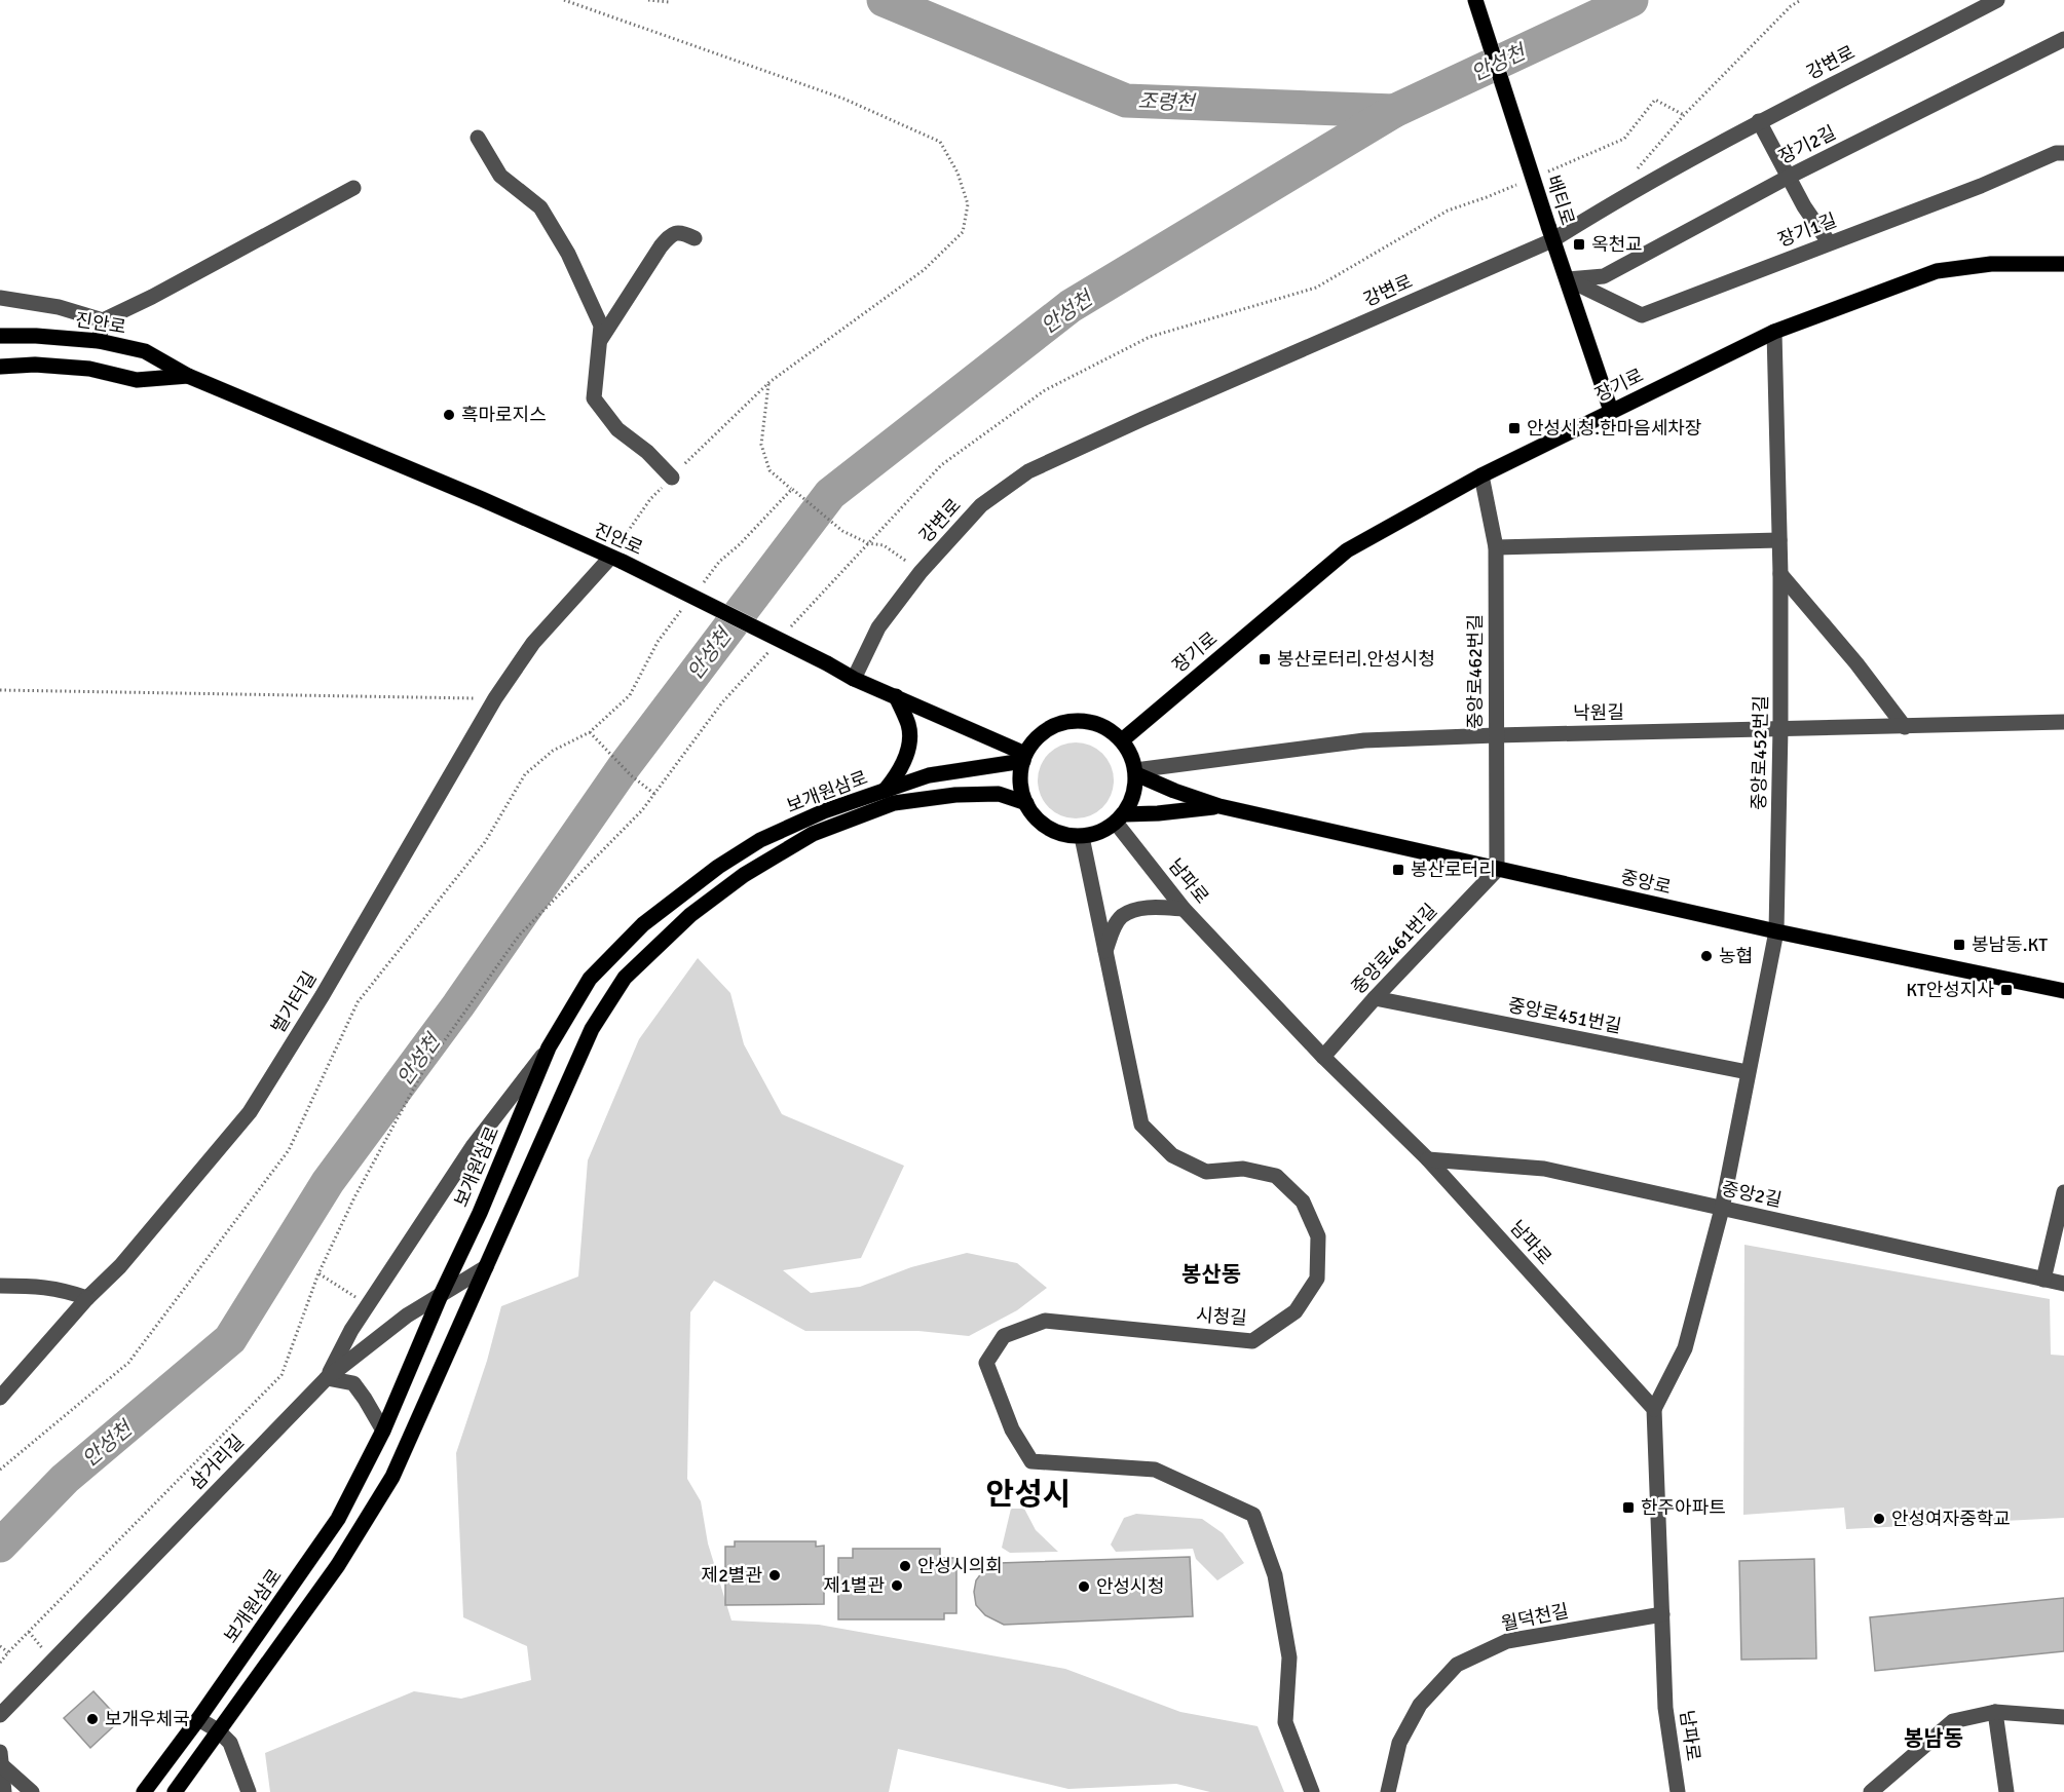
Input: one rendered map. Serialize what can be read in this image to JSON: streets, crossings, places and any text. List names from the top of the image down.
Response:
{
  "streets": {
    "main road": [
      "배티로",
      "진안로",
      "장기로",
      "보개원삼로",
      "중앙로"
    ],
    "street": [
      "강변로",
      "장기2길",
      "장기1길",
      "중앙로462번길",
      "낙원길",
      "중앙로452번길",
      "남파로",
      "중앙로461번길",
      "벌가터길",
      "중앙로451번길",
      "중앙2길",
      "시청길",
      "삼거리길",
      "월덕천길"
    ]
  },
  "crossings": [
    ["강변로", "배티로"],
    ["강변로", "진안로"],
    ["장기2길", "배티로"],
    ["장기2길", "장기1길"],
    ["배티로", "장기1길"],
    ["배티로", "장기로"],
    ["진안로", "장기로"],
    ["진안로", "낙원길"],
    ["진안로", "보개원삼로"],
    ["진안로", "남파로"],
    ["진안로", "중앙로"],
    ["진안로", "벌가터길"],
    ["진안로", "시청길"],
    ["장기로", "중앙로462번길"],
    ["장기로", "낙원길"],
    ["장기로", "중앙로452번길"],
    ["장기로", "보개원삼로"],
    ["장기로", "남파로"],
    ["장기로", "중앙로"],
    ["장기로", "시청길"],
    ["중앙로462번길", "낙원길"],
    ["중앙로462번길", "중앙로"],
    ["중앙로462번길", "중앙로461번길"],
    ["낙원길", "중앙로452번길"],
    ["낙원길", "보개원삼로"],
    ["낙원길", "남파로"],
    ["낙원길", "중앙로"],
    ["낙원길", "시청길"],
    ["중앙로452번길", "중앙로"],
    ["보개원삼로", "남파로"],
    ["보개원삼로", "중앙로"],
    ["보개원삼로", "시청길"],
    ["보개원삼로", "삼거리길"],
    ["남파로", "중앙로"],
    ["남파로", "중앙로461번길"],
    ["남파로", "중앙2길"],
    ["남파로", "시청길"],
    ["남파로", "월덕천길"],
    ["중앙로", "중앙로461번길"],
    ["중앙로", "시청길"],
    ["중앙로461번길", "중앙로451번길"]
  ],
  "districts": ["봉산동", "안성시", "봉남동"],
  "water": ["안성천", "조령천"],
  "places": {
    "transit": [
      "옥천교",
      "안성시청.한마음세차장",
      "봉산로터리.안성시청",
      "봉산로터리",
      "봉남동.KT",
      "KT안성지사",
      "한주아파트"
    ],
    "other": [
      "흑마로지스",
      "농협",
      "안성여자중학교",
      "안성시의회",
      "제2별관",
      "제1별관",
      "안성시청",
      "보개우체국"
    ]
  }
}
